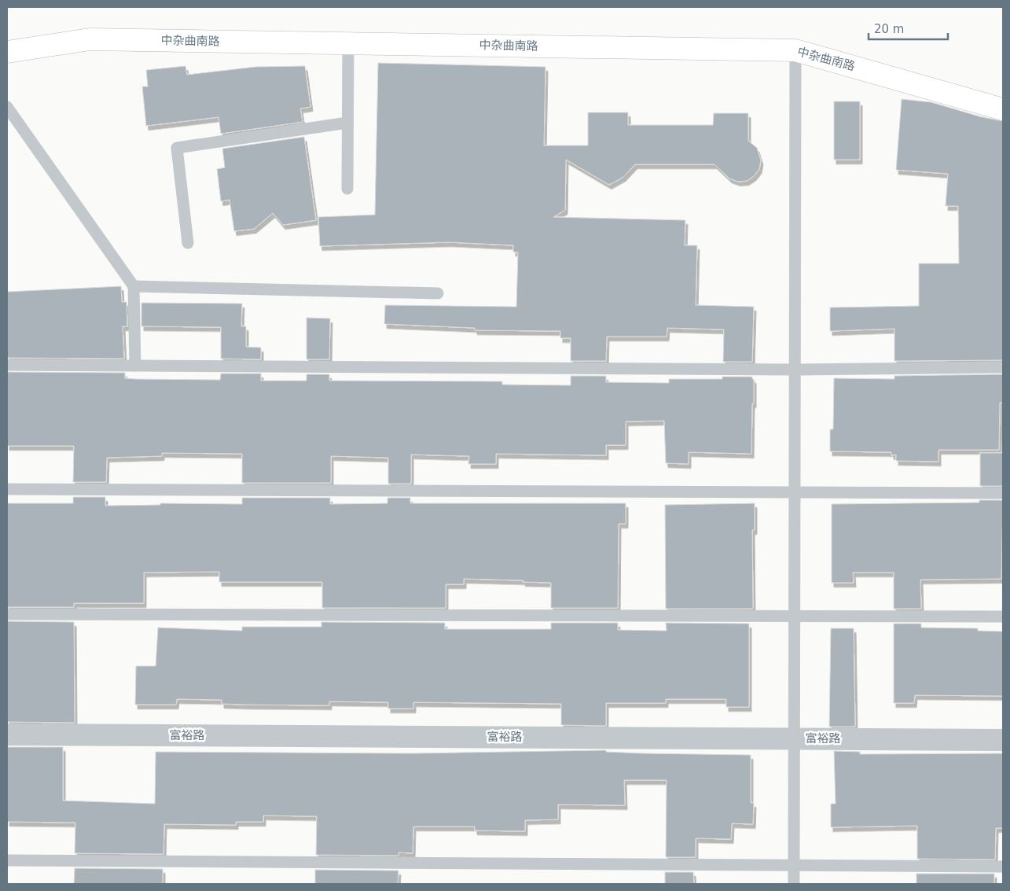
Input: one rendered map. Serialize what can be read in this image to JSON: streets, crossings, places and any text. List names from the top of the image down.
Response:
{
  "streets": {
    "street": ["中杂曲南路", "富裕路"]
  },
  "scale_bar": "20 m"
}
